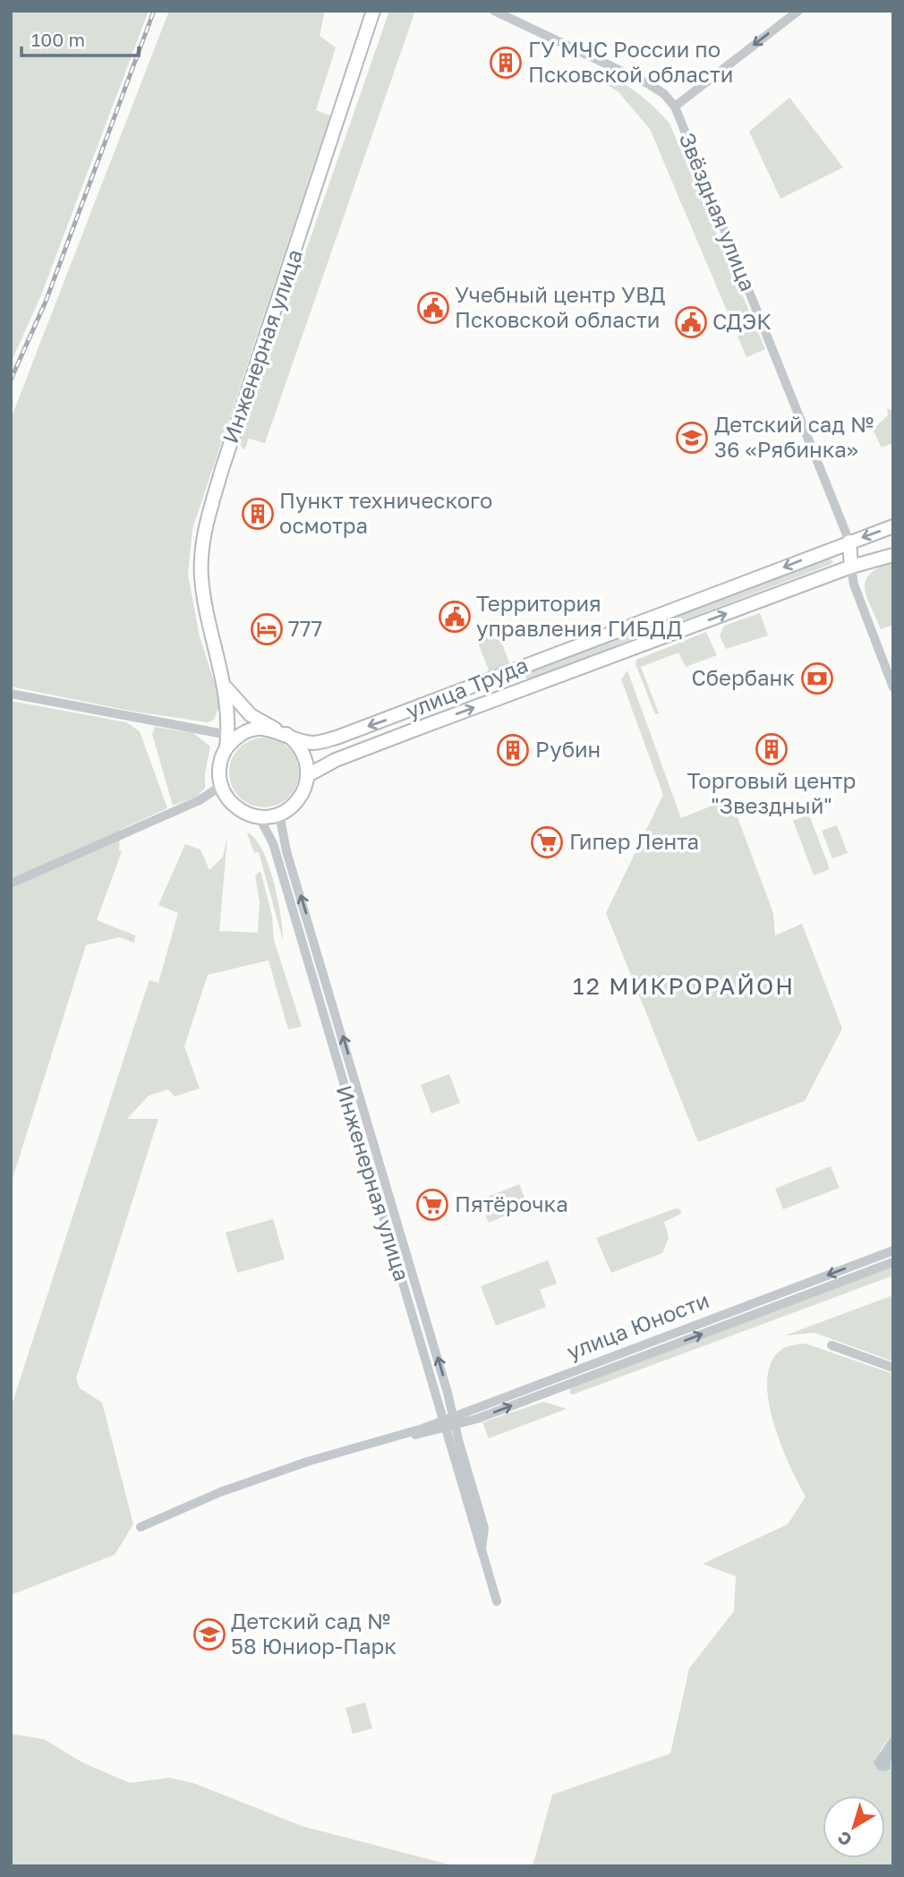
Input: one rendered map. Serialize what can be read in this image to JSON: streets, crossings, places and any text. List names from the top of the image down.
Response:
{
  "streets": {
    "main road": ["Звёздная улица", "Инженерная улица", "улица Труда"],
    "street": ["улица Юности"]
  },
  "crossings": [
    ["Звёздная улица", "улица Труда"],
    ["Инженерная улица", "улица Труда"],
    ["Инженерная улица", "улица Юности"]
  ],
  "districts": ["12 МИКРОРАЙОН"],
  "places": {
    "building": [
      "ГУ МЧС России по Псковской области",
      "Пункт технического осмотра",
      "Торговый центр \"Звездный\"",
      "Рубин"
    ],
    "public building": ["Учебный центр УВД Псковской области", "СДЭК", "Территория управления ГИБДД"],
    "school or university": ["Детский сад № 36 «Рябинка»", "Детский сад № 58 Юниор-Парк"],
    "hotel": ["777"],
    "bank": ["Сбербанк"],
    "supermarket": ["Гипер Лента", "Пятёрочка"]
  },
  "scale_bar": "100 m",
  "north": "bottom left"
}
